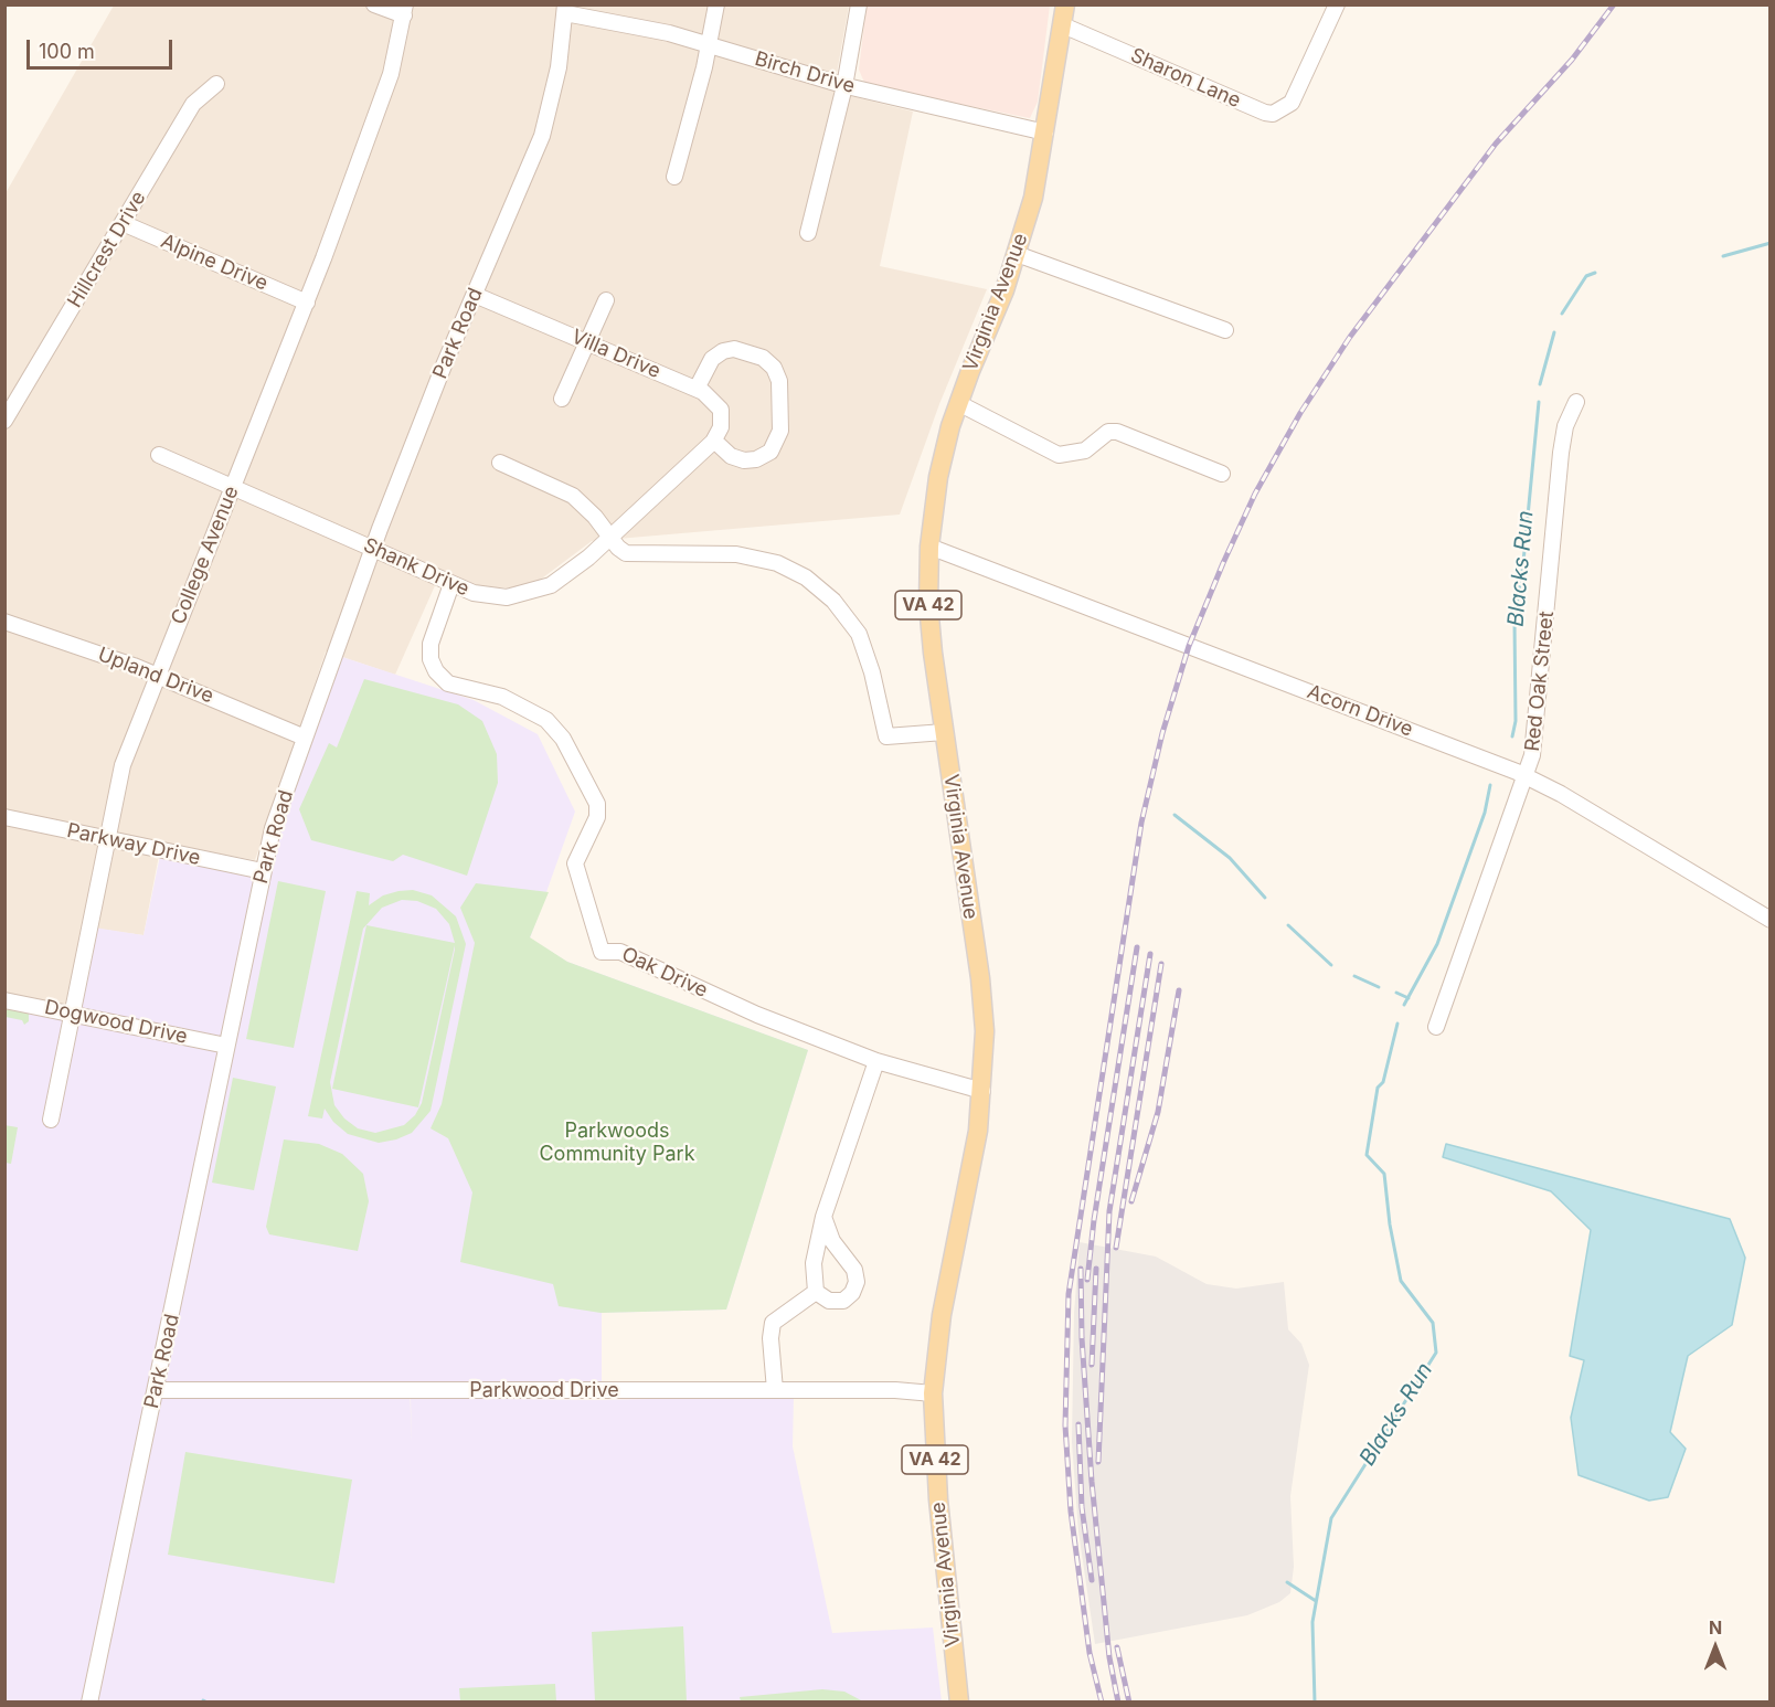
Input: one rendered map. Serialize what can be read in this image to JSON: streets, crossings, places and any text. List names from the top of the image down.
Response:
{
  "streets": {
    "main road": ["Virginia Avenue", "VA 42"],
    "street": [
      "Birch Drive",
      "Sharon Lane",
      "Hillcrest Drive",
      "Alpine Drive",
      "Park Road",
      "Villa Drive",
      "College Avenue",
      "Shank Drive",
      "Upland Drive",
      "Red Oak Street",
      "Acorn Drive",
      "Parkway Drive",
      "Oak Drive",
      "Dogwood Drive",
      "Parkwood Drive"
    ]
  },
  "crossings": [
    ["Birch Drive", "Virginia Avenue"],
    ["Birch Drive", "Park Road"],
    ["Sharon Lane", "Virginia Avenue"],
    ["Hillcrest Drive", "Alpine Drive"],
    ["Alpine Drive", "College Avenue"],
    ["Virginia Avenue", "Acorn Drive"],
    ["Virginia Avenue", "Oak Drive"],
    ["Virginia Avenue", "Parkwood Drive"],
    ["Park Road", "Villa Drive"],
    ["Park Road", "Shank Drive"],
    ["Park Road", "Upland Drive"],
    ["Park Road", "Parkway Drive"],
    ["Park Road", "Dogwood Drive"],
    ["Park Road", "Parkwood Drive"],
    ["Villa Drive", "Shank Drive"],
    ["College Avenue", "Shank Drive"],
    ["College Avenue", "Upland Drive"],
    ["College Avenue", "Parkway Drive"],
    ["College Avenue", "Dogwood Drive"],
    ["Shank Drive", "Oak Drive"],
    ["Red Oak Street", "Acorn Drive"]
  ],
  "water": ["Blacks Run"],
  "parks": ["Parkwoods Community Park"],
  "scale_bar": "100 m",
  "north": "top"
}
